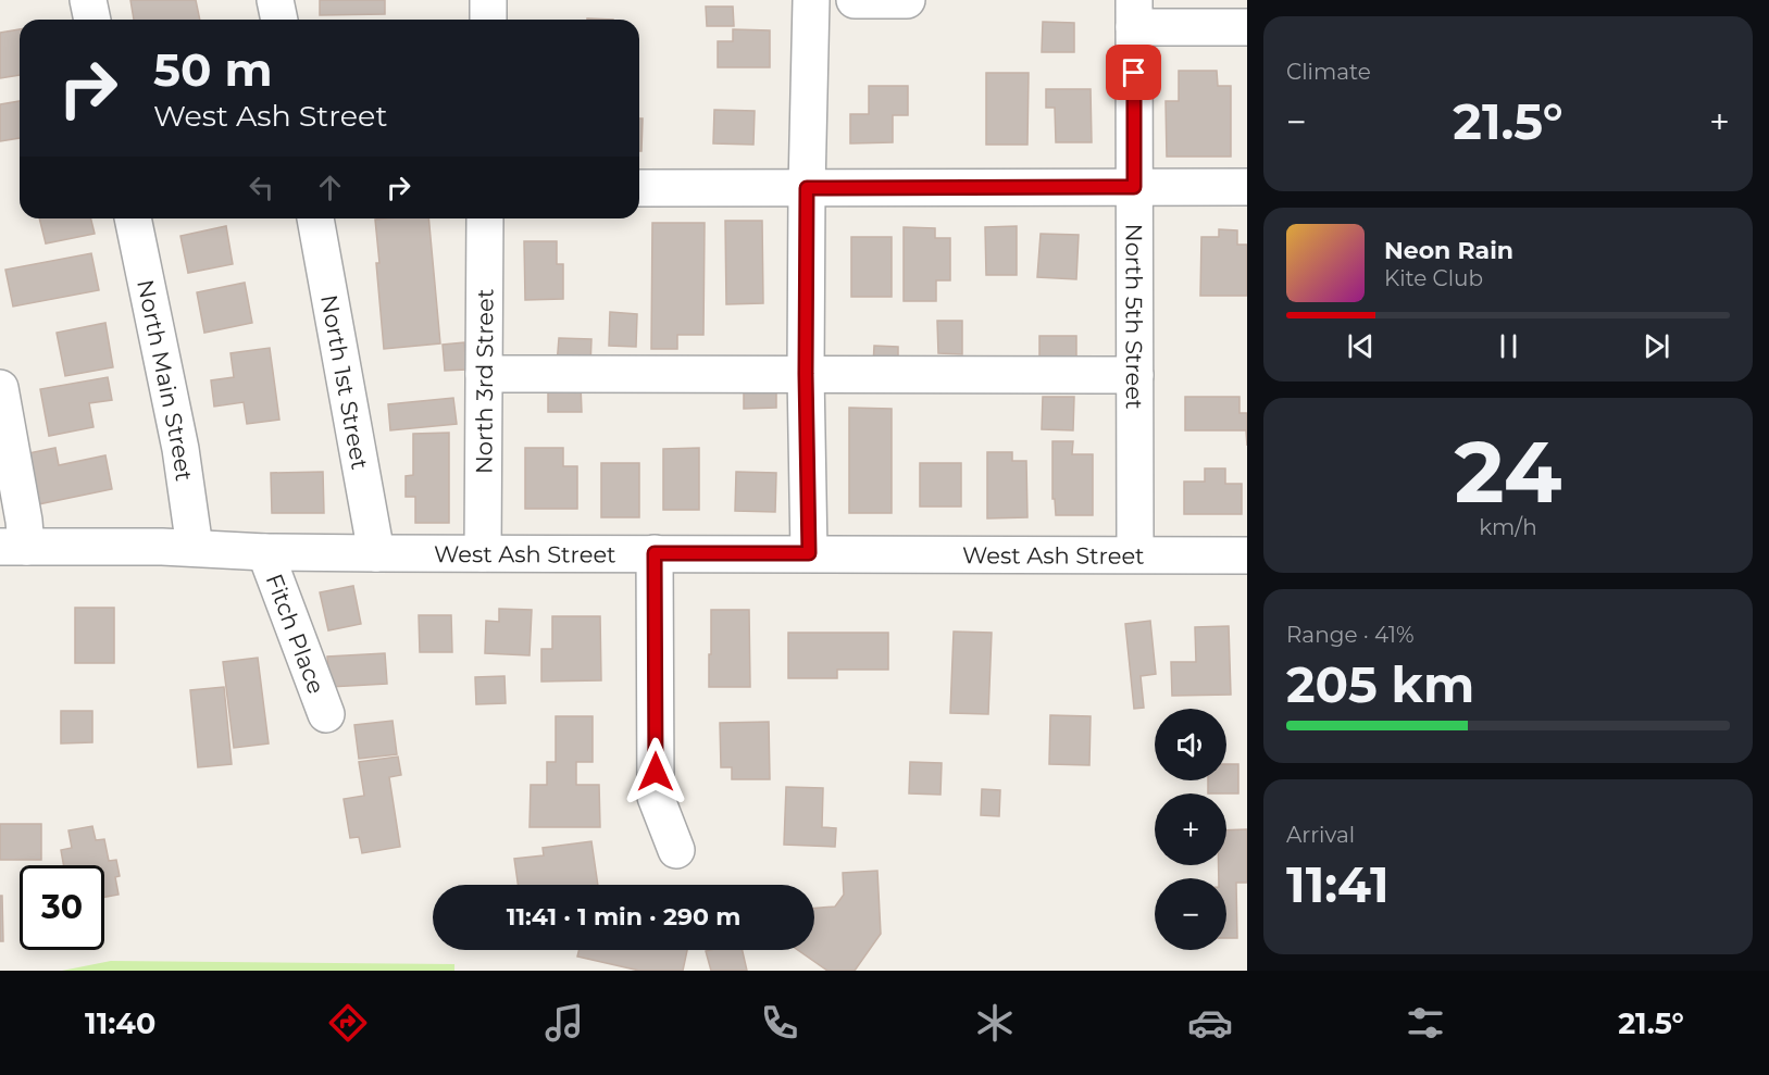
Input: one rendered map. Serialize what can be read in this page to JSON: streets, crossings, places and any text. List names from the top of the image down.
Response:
{
  "streets": {
    "street": [
      "North 5th Street",
      "North Main Street",
      "North 1st Street",
      "North 3rd Street",
      "West Ash Street",
      "Fitch Place"
    ]
  },
  "crossings": [
    ["North 5th Street", "West Ash Street"],
    ["North Main Street", "West Ash Street"],
    ["North 1st Street", "West Ash Street"],
    ["North 3rd Street", "West Ash Street"],
    ["West Ash Street", "Fitch Place"]
  ],
  "page": {
    "tile": [
      "Climate",
      ["24", "km/h"],
      ["Range · 41%", "205 km"],
      ["Arrival", "11:41"]
    ],
    "turn": ["50 m", "West Ash Street"],
    "heat": ["−", "21.5°", "+"],
    "song": ["Neon Rain", "Kite Club"],
    "map_buttons": ["+", "−"],
    "limit": "30",
    "trip": "11:41 · 1 min · 290 m",
    "tabs": ["11:40", "21.5°"]
  }
}
